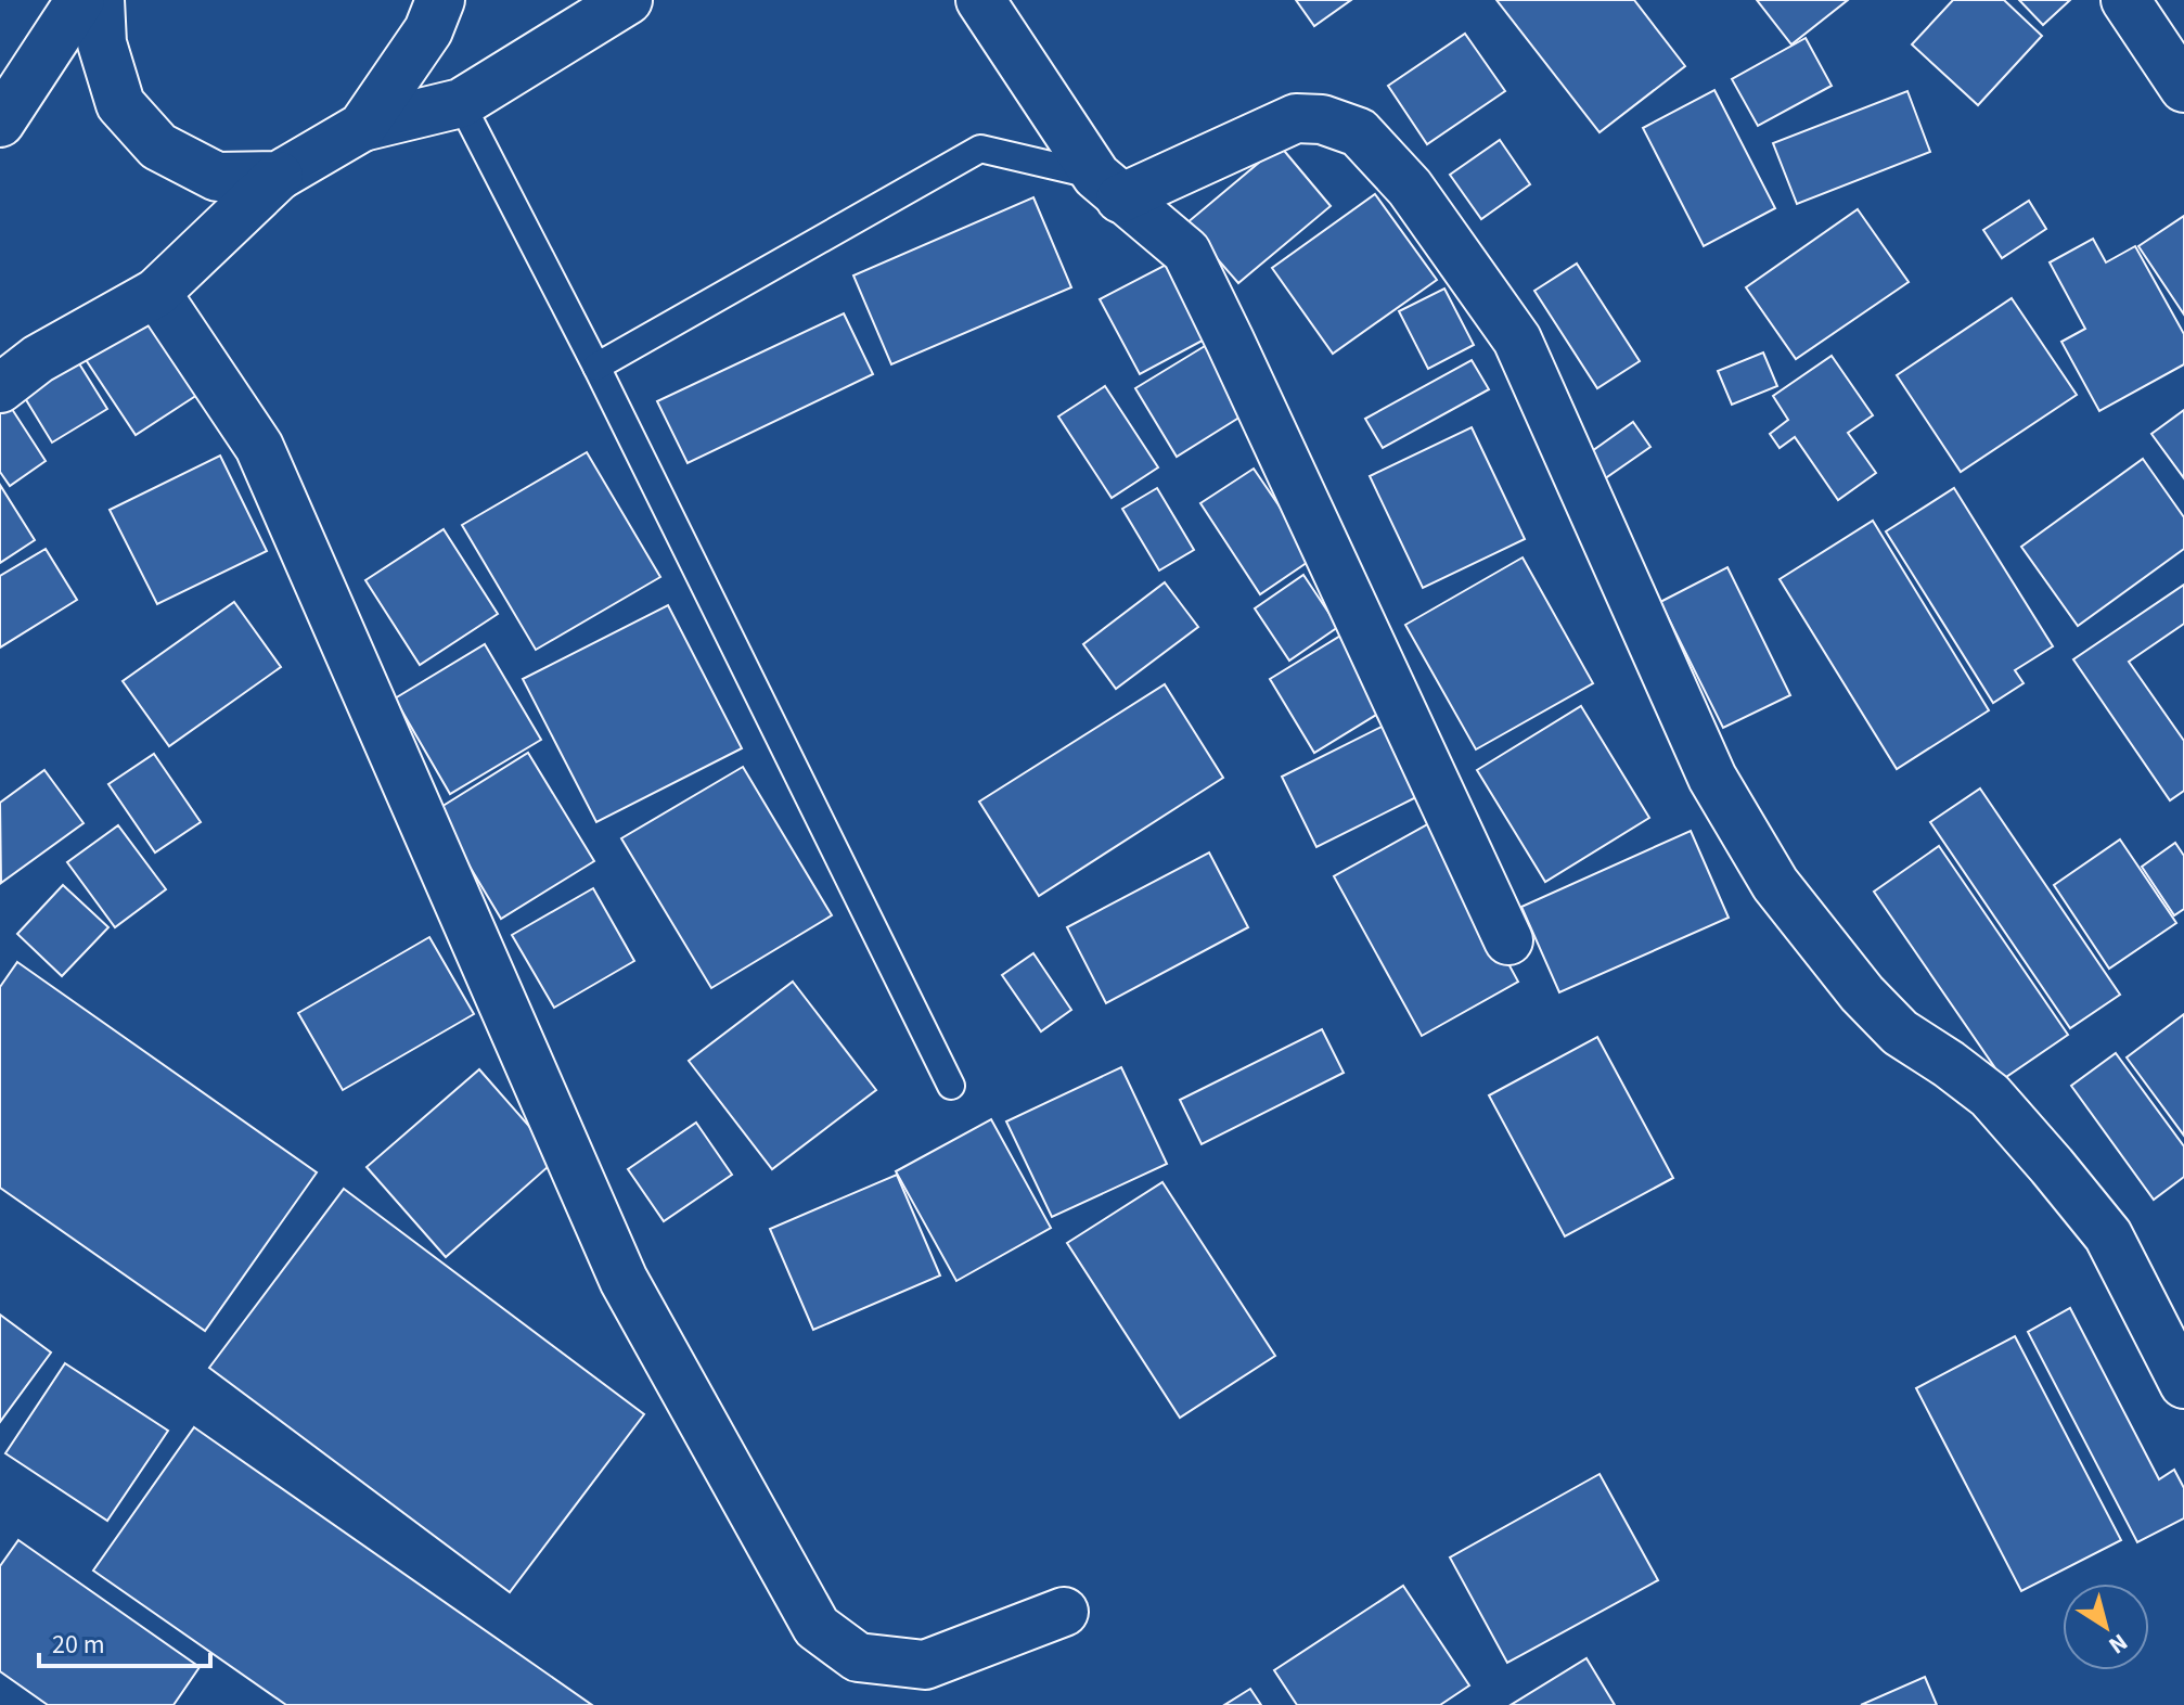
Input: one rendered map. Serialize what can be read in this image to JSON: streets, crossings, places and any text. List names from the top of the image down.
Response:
{
  "scale_bar": "20 m",
  "north": "bottom right"
}
